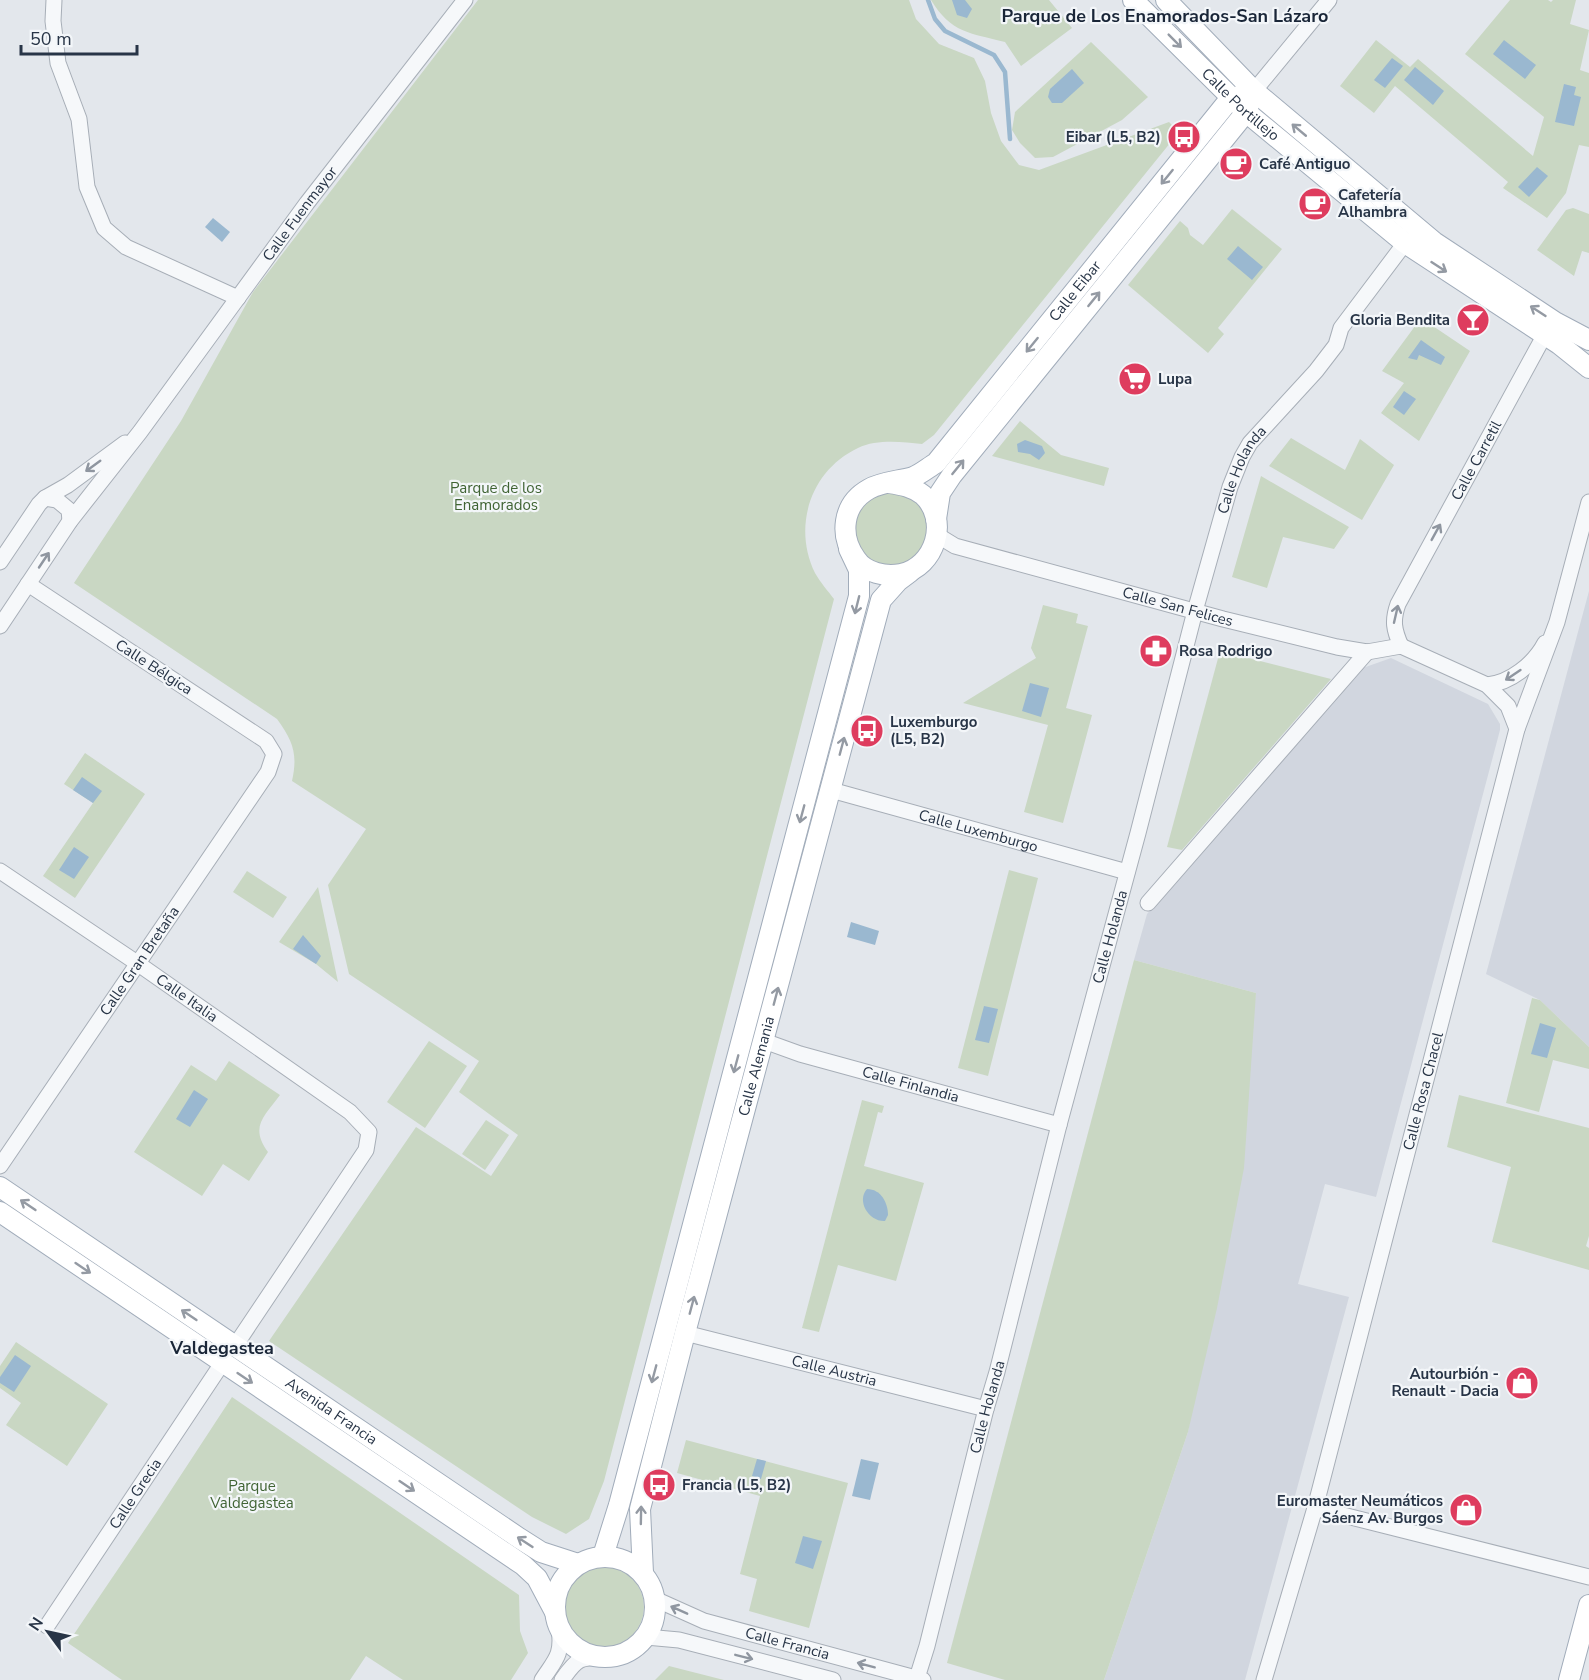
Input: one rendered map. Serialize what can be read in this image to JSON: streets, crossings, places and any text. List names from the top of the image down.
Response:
{
  "streets": {
    "main road": [
      "Calle Portillejo",
      "Calle Eibar",
      "Calle Alemania",
      "Avenida Francia"
    ],
    "street": [
      "Calle Fuenmayor",
      "Calle Carretil",
      "Calle Holanda",
      "Calle San Felices",
      "Calle Bélgica",
      "Calle Luxemburgo",
      "Calle Gran Bretaña",
      "Calle Italia",
      "Calle Finlandia",
      "Calle Rosa Chacel",
      "Calle Austria",
      "Calle Grecia",
      "Calle Francia"
    ]
  },
  "crossings": [
    ["Calle Portillejo", "Calle Eibar"],
    ["Calle Portillejo", "Calle Carretil"],
    ["Calle Portillejo", "Calle Holanda"],
    ["Calle Fuenmayor", "Calle Bélgica"],
    ["Calle Eibar", "Calle San Felices"],
    ["Calle Eibar", "Calle Alemania"],
    ["Calle Carretil", "Calle San Felices"],
    ["Calle Holanda", "Calle San Felices"],
    ["Calle Holanda", "Calle Luxemburgo"],
    ["Calle Holanda", "Calle Finlandia"],
    ["Calle Holanda", "Calle Austria"],
    ["Calle Holanda", "Calle Francia"],
    ["Calle San Felices", "Calle Alemania"],
    ["Calle Bélgica", "Calle Gran Bretaña"],
    ["Calle Luxemburgo", "Calle Alemania"],
    ["Calle Gran Bretaña", "Calle Italia"],
    ["Calle Italia", "Avenida Francia"],
    ["Calle Alemania", "Calle Finlandia"],
    ["Calle Alemania", "Calle Austria"],
    ["Calle Alemania", "Avenida Francia"],
    ["Calle Alemania", "Calle Francia"],
    ["Avenida Francia", "Calle Grecia"],
    ["Avenida Francia", "Calle Francia"]
  ],
  "one_way": ["Calle Carretil"],
  "districts": ["Parque de Los Enamorados-San Lázaro", "Valdegastea"],
  "parks": ["Parque de los Enamorados", "Parque Valdegastea"],
  "places": {
    "bus stop": ["Eibar (L5, B2)", "Luxemburgo (L5, B2)", "Francia (L5, B2)"],
    "cafe": ["Café Antiguo", "Cafetería Alhambra"],
    "bar": ["Gloria Bendita"],
    "supermarket": ["Lupa"],
    "pharmacy": ["Rosa Rodrigo"],
    "shop": ["Autourbión - Renault - Dacia", "Euromaster Neumáticos Sáenz Av. Burgos"]
  },
  "scale_bar": "50 m",
  "north": "top left"
}
